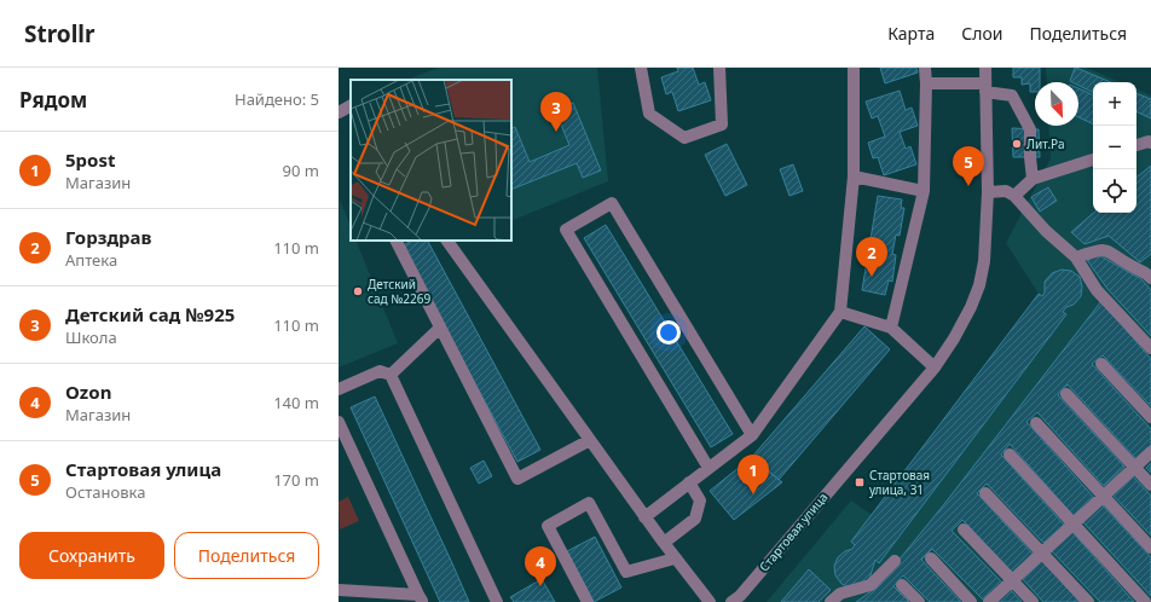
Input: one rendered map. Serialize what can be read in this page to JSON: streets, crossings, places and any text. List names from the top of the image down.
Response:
{
  "streets": {
    "street": ["Стартовая улица"]
  },
  "places": {
    "other": ["Лит.Ра", "Детский сад №2269"],
    "transit": ["Стартовая улица, 31"]
  },
  "north": "bottom right",
  "page": {
    "header": "Strollr",
    "nav": ["Карта", "Слои", "Поделиться"],
    "heading": ["Рядом", "Найдено: 5"],
    "map_buttons": ["+", "−"],
    "pins": [
      "3",
      "5",
      "2",
      "1",
      "4"
    ],
    "list": [
      {
        "mark": "1",
        "name": "5post",
        "note": "Магазин",
        "value": "90 m"
      },
      {
        "mark": "2",
        "name": "Горздрав",
        "note": "Аптека",
        "value": "110 m"
      },
      {
        "mark": "3",
        "name": "Детский сад №925",
        "note": "Школа",
        "value": "110 m"
      },
      {
        "mark": "4",
        "name": "Ozon",
        "note": "Магазин",
        "value": "140 m"
      },
      {
        "mark": "5",
        "name": "Стартовая улица",
        "note": "Остановка",
        "value": "170 m"
      }
    ],
    "buttons": ["Сохранить", "Поделиться"]
  }
}
